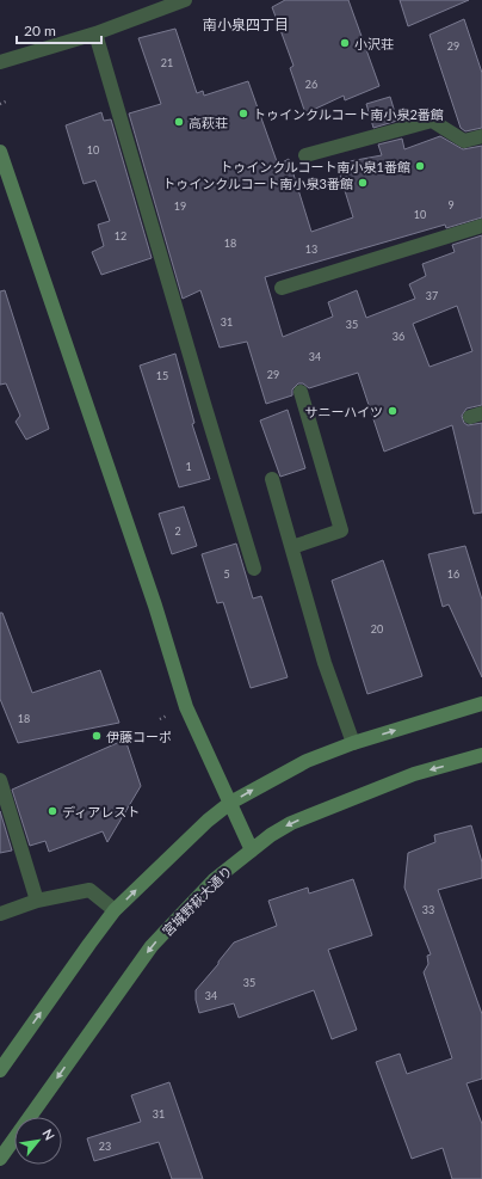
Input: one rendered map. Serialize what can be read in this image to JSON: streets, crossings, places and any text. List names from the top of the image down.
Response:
{
  "streets": {
    "street": ["宮城野萩大通り"]
  },
  "districts": ["南小泉四丁目"],
  "places": [
    "小沢荘",
    "トゥインクルコート南小泉2番館",
    "高萩荘",
    "トゥインクルコート南小泉1番館",
    "トゥインクルコート南小泉3番館",
    "サニーハイツ",
    "伊藤コーポ",
    "ディアレスト"
  ],
  "house_numbers": [
    "29",
    "21",
    "26",
    "10",
    "9",
    "19",
    "10",
    "12",
    "18",
    "13",
    "37",
    "31",
    "35",
    "36",
    "34",
    "29",
    "15",
    "1",
    "2",
    "5",
    "16",
    "20",
    "18",
    "33",
    "35",
    "34",
    "31",
    "23"
  ],
  "scale_bar": "20 m",
  "north": "top right"
}
